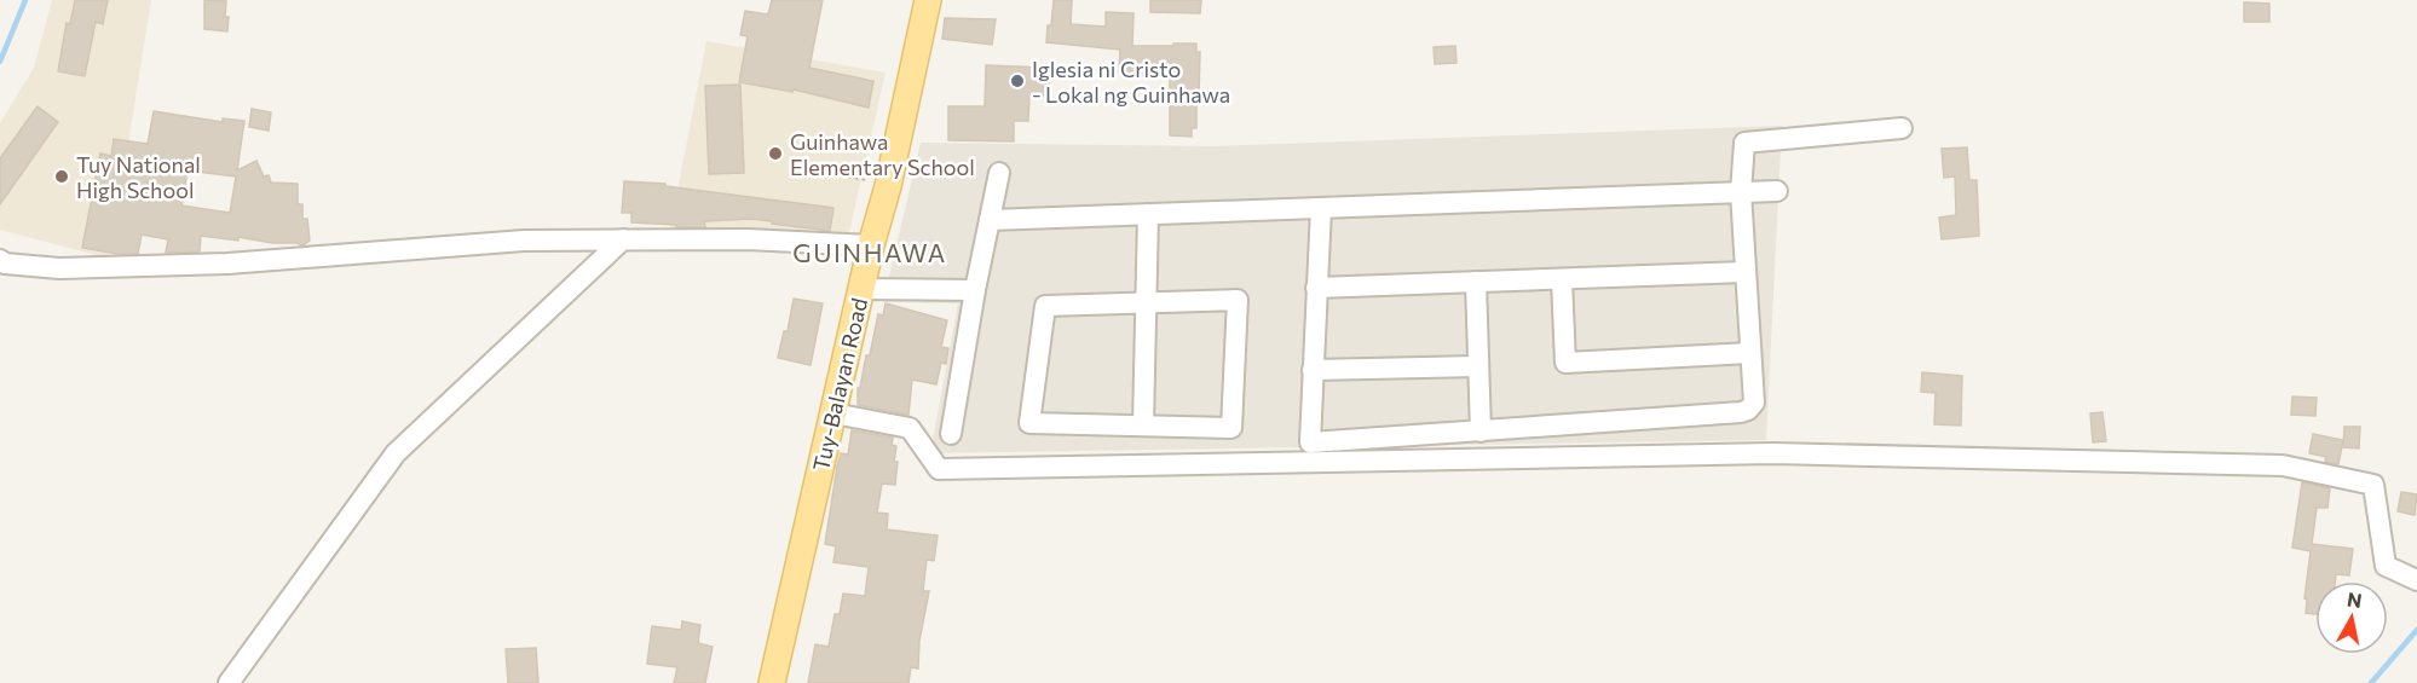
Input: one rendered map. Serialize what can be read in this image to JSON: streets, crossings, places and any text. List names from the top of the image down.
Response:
{
  "streets": {
    "main road": ["Tuy-Balayan Road"]
  },
  "districts": ["GUINHAWA"],
  "places": ["Iglesia ni Cristo - Lokal ng Guinhawa", "Guinhawa Elementary School", "Tuy National High School"],
  "north": "top"
}
